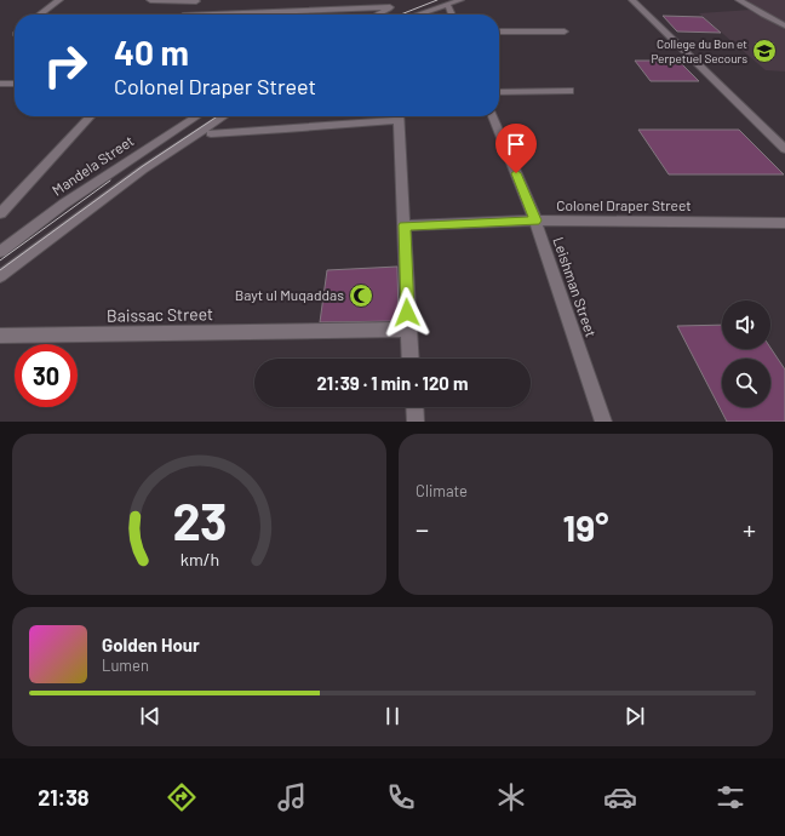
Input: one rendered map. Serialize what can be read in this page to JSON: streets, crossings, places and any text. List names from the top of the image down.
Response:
{
  "streets": {
    "street": [
      "Mandela Street",
      "Colonel Draper Street",
      "Leishman Street",
      "Baissac Street"
    ]
  },
  "crossings": [
    ["Colonel Draper Street", "Leishman Street"]
  ],
  "places": {
    "school or university": ["College du Bon et Perpetuel Secours"],
    "mosque": ["Bayt ul Muqaddas"]
  },
  "page": {
    "turn": ["40 m", "Colonel Draper Street"],
    "limit": "30",
    "trip": "21:39 · 1 min · 120 m",
    "tile": "Climate",
    "heat": ["−", "19°", "+"],
    "song": ["Golden Hour", "Lumen"],
    "tabs": "21:38",
    "gauge": ["23", "km/h"]
  }
}
